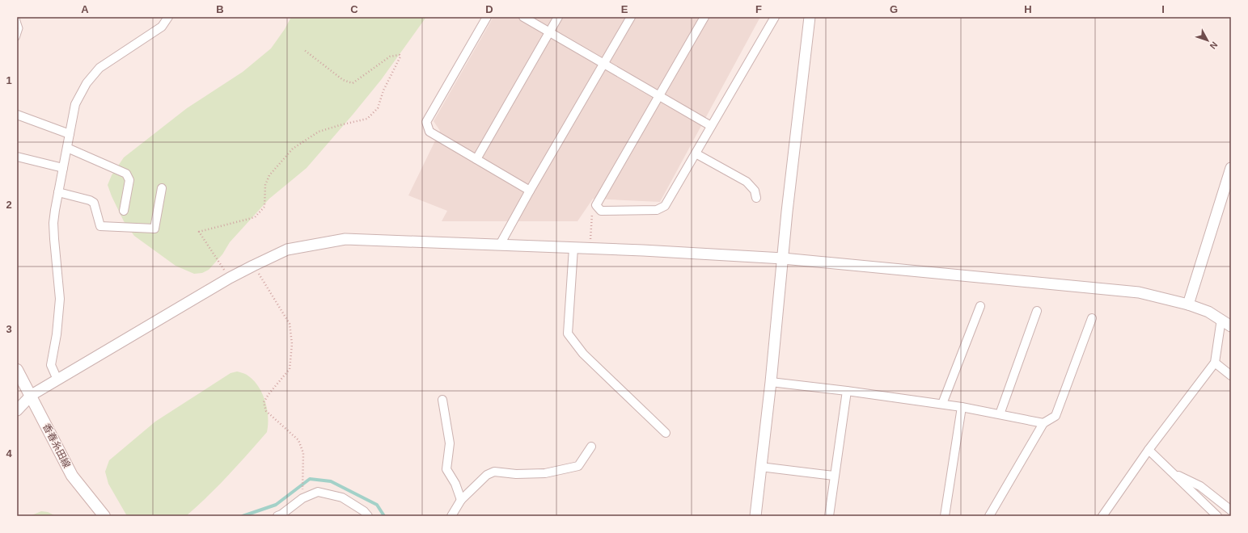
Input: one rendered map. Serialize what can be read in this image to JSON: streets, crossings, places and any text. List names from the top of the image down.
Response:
{
  "streets": {
    "main road": ["香春糸田線"]
  },
  "north": "bottom right",
  "grid": {
    "columns": [
      "A",
      "B",
      "C",
      "D",
      "E",
      "F",
      "G",
      "H",
      "I"
    ],
    "rows": [
      "1",
      "2",
      "3",
      "4"
    ]
  }
}
